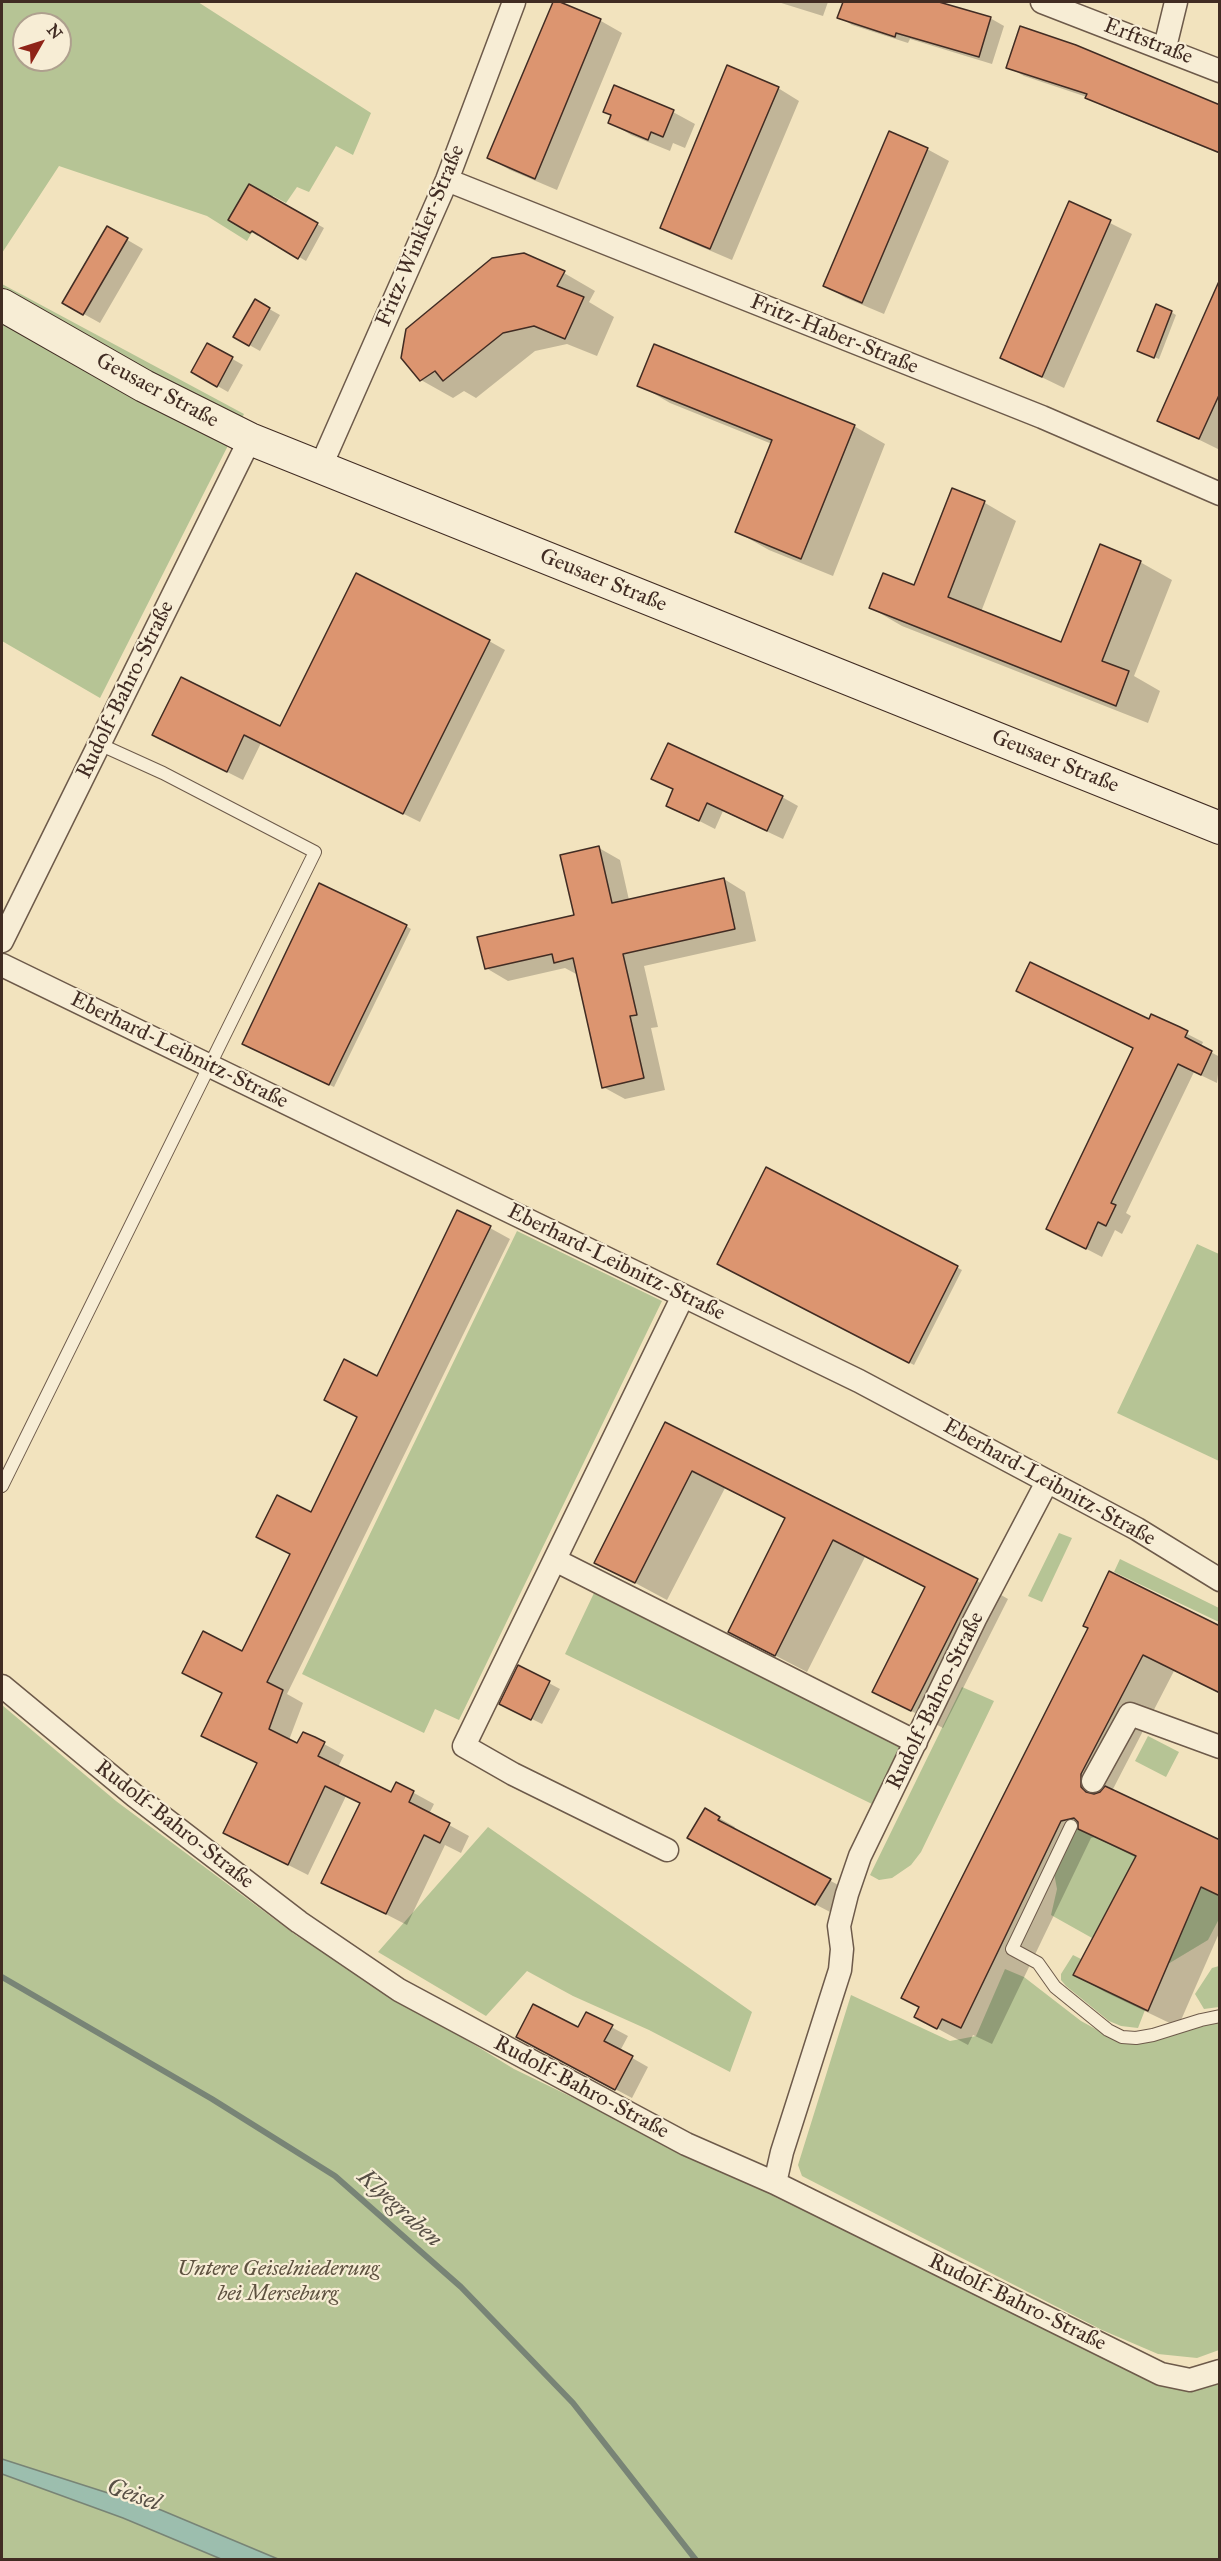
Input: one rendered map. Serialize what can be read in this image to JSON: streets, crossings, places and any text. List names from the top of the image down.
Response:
{
  "streets": {
    "street": [
      "Erftstraße",
      "Fritz-Winkler-Straße",
      "Fritz-Haber-Straße",
      "Geusaer Straße",
      "Rudolf-Bahro-Straße",
      "Eberhard-Leibnitz-Straße"
    ]
  },
  "crossings": [
    ["Fritz-Winkler-Straße", "Fritz-Haber-Straße"],
    ["Fritz-Winkler-Straße", "Geusaer Straße"],
    ["Geusaer Straße", "Rudolf-Bahro-Straße"],
    ["Rudolf-Bahro-Straße", "Eberhard-Leibnitz-Straße"]
  ],
  "water": ["Klyegraben", "Geisel"],
  "parks": ["Untere Geiselniederung bei Merseburg"],
  "north": "top right"
}
